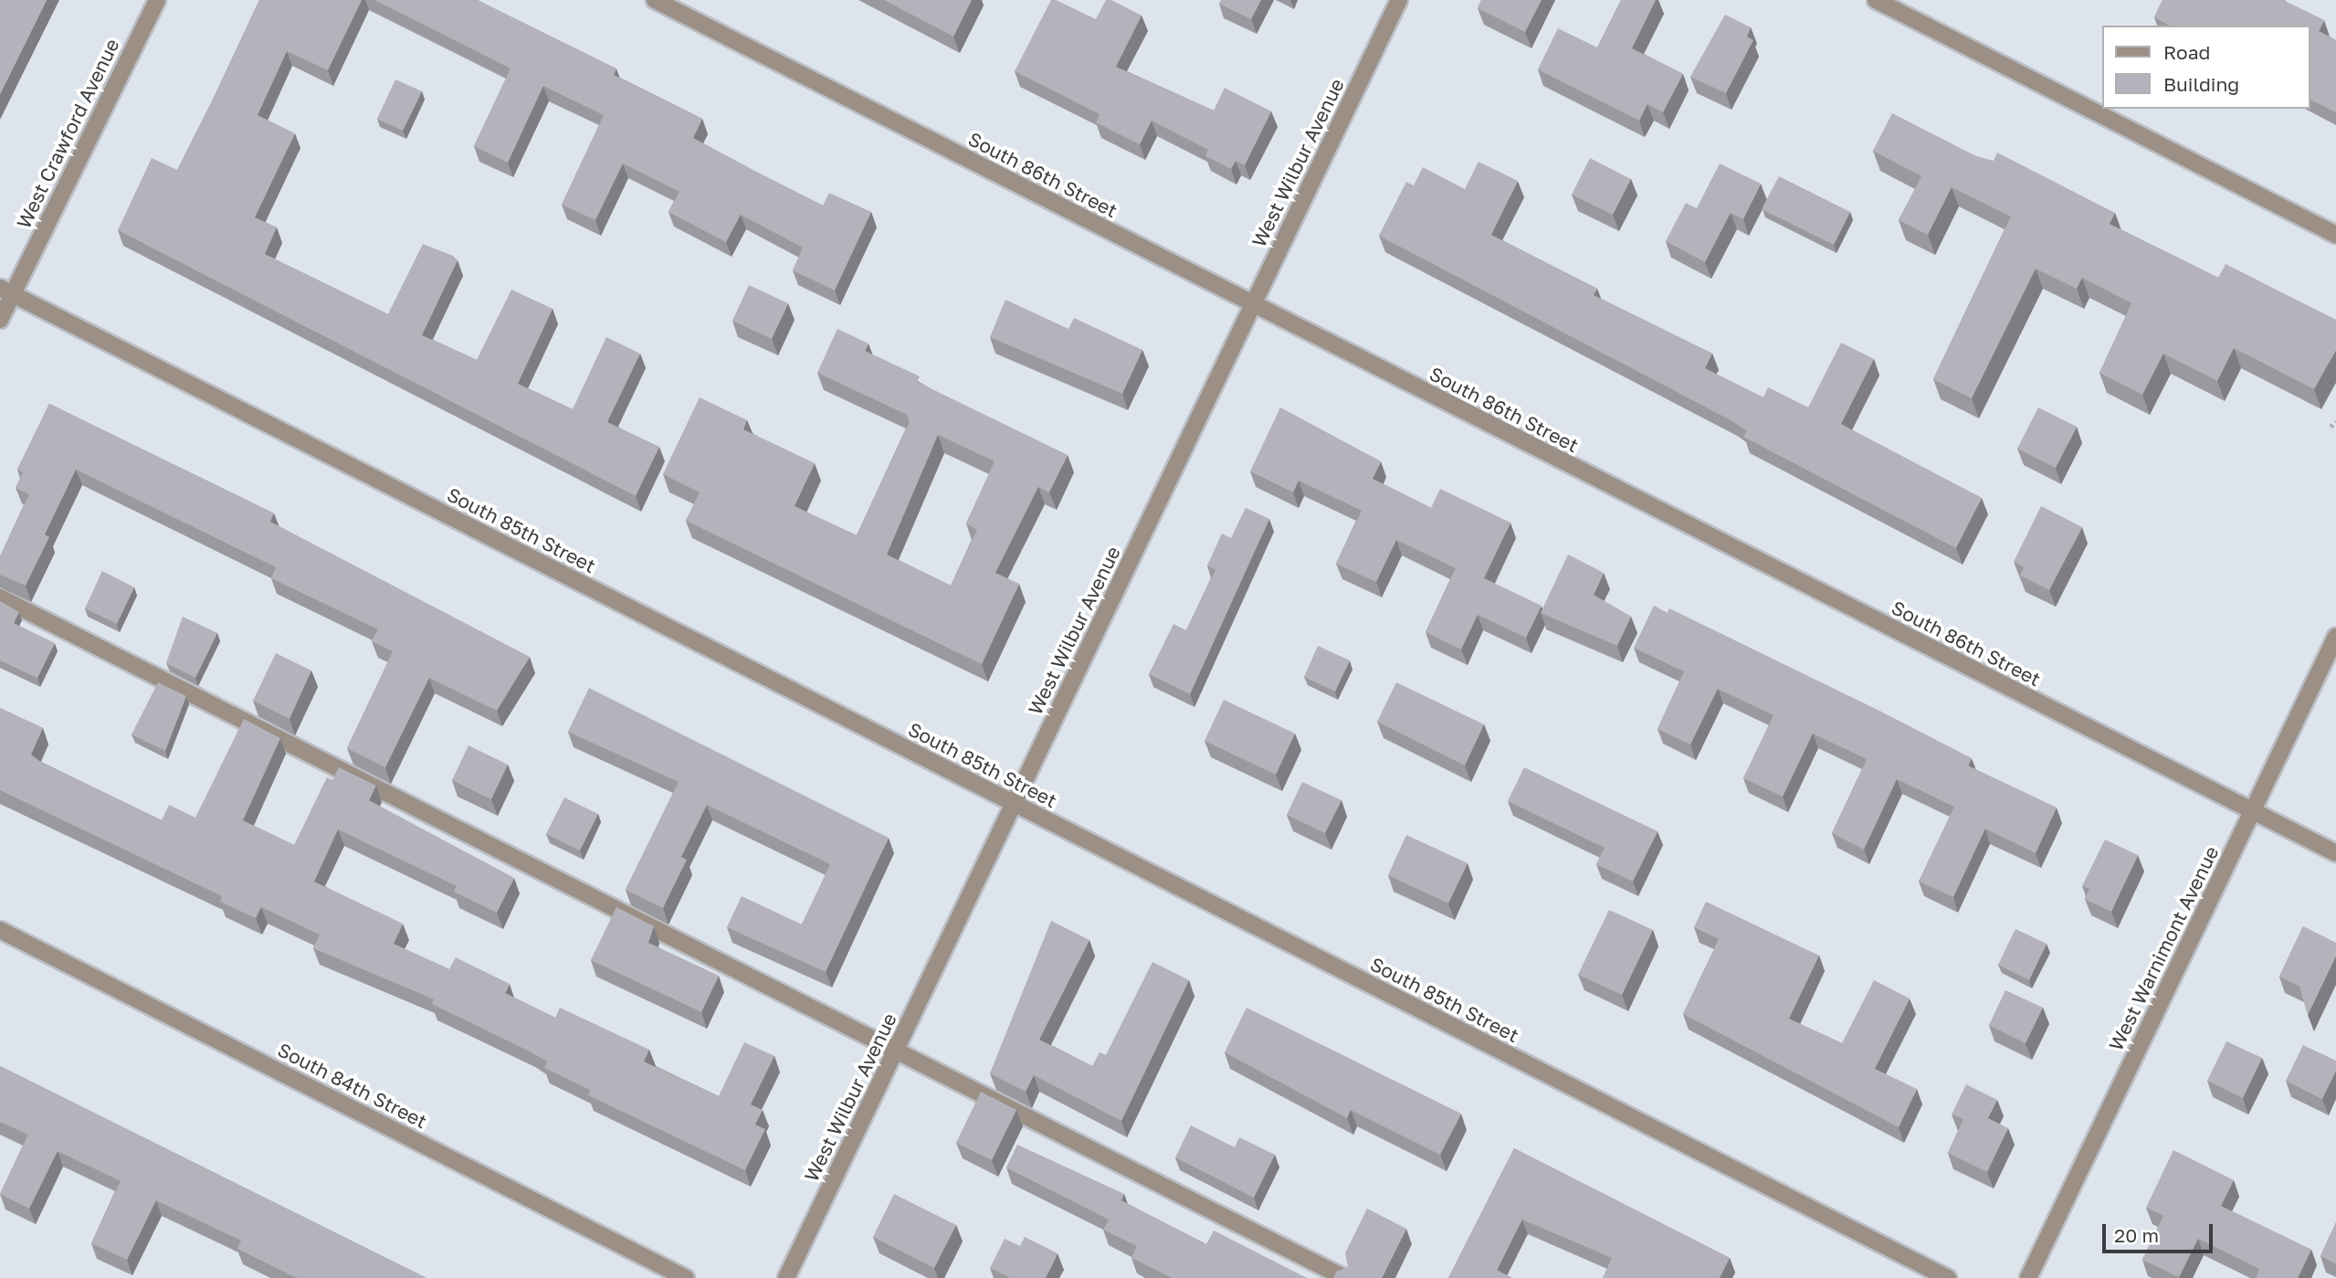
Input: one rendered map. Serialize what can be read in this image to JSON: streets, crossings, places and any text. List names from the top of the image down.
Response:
{
  "streets": {
    "street": [
      "West Crawford Avenue",
      "West Wilbur Avenue",
      "South 86th Street",
      "South 85th Street",
      "West Warnimont Avenue",
      "South 84th Street"
    ]
  },
  "crossings": [
    ["West Crawford Avenue", "South 85th Street"],
    ["West Wilbur Avenue", "South 86th Street"],
    ["West Wilbur Avenue", "South 85th Street"],
    ["South 86th Street", "West Warnimont Avenue"]
  ],
  "legend": ["Road", "Building"],
  "scale_bar": "20 m"
}
